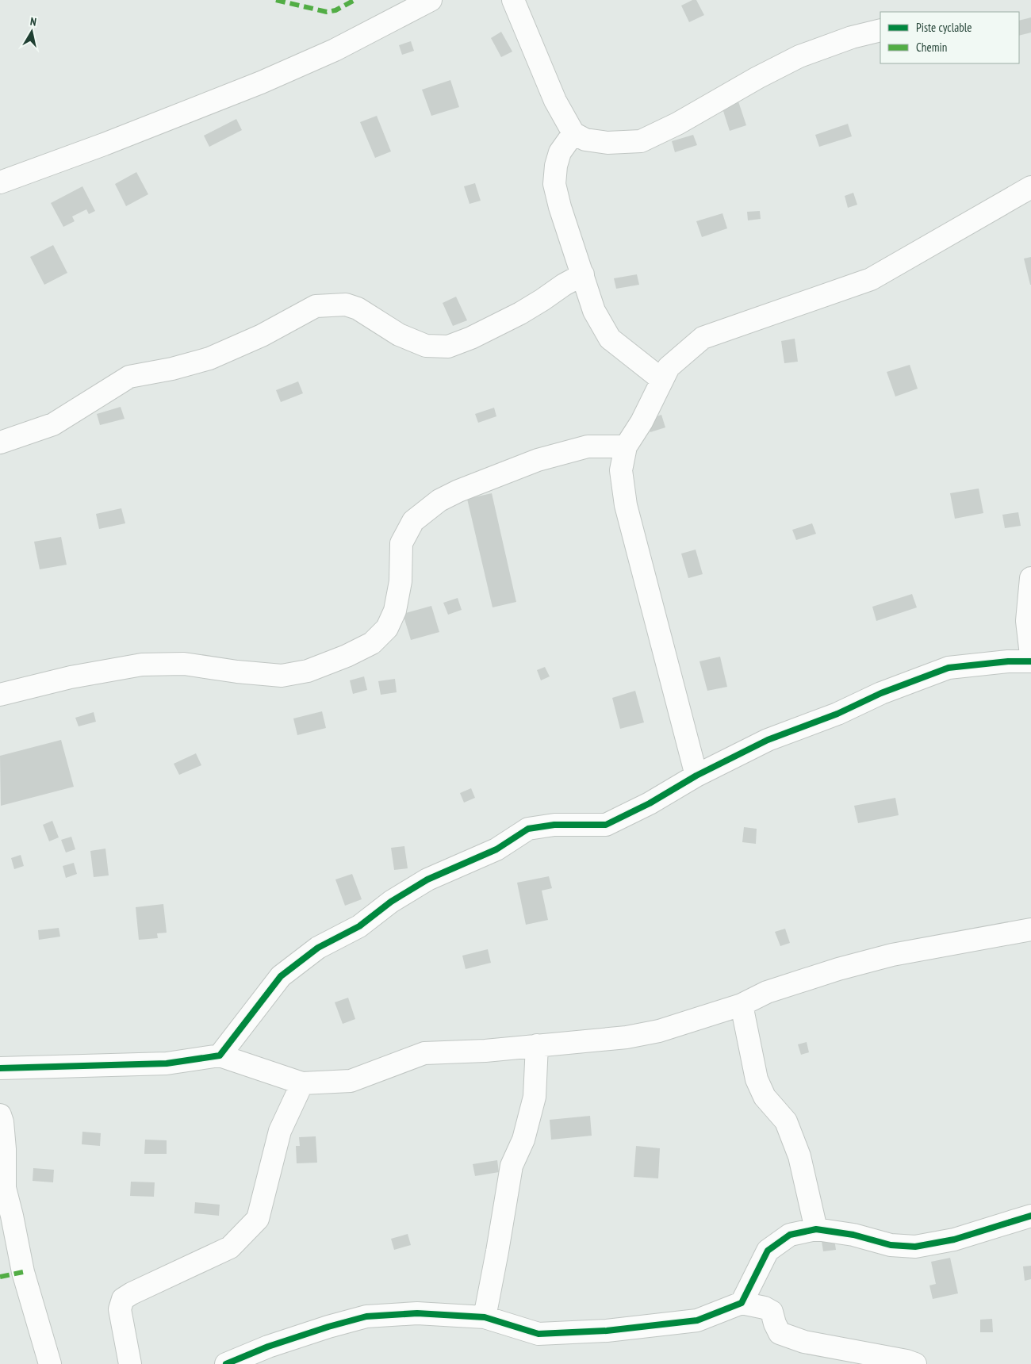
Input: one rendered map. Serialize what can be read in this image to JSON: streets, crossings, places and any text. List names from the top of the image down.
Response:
{
  "legend": ["Piste cyclable", "Chemin"],
  "north": "top"
}
